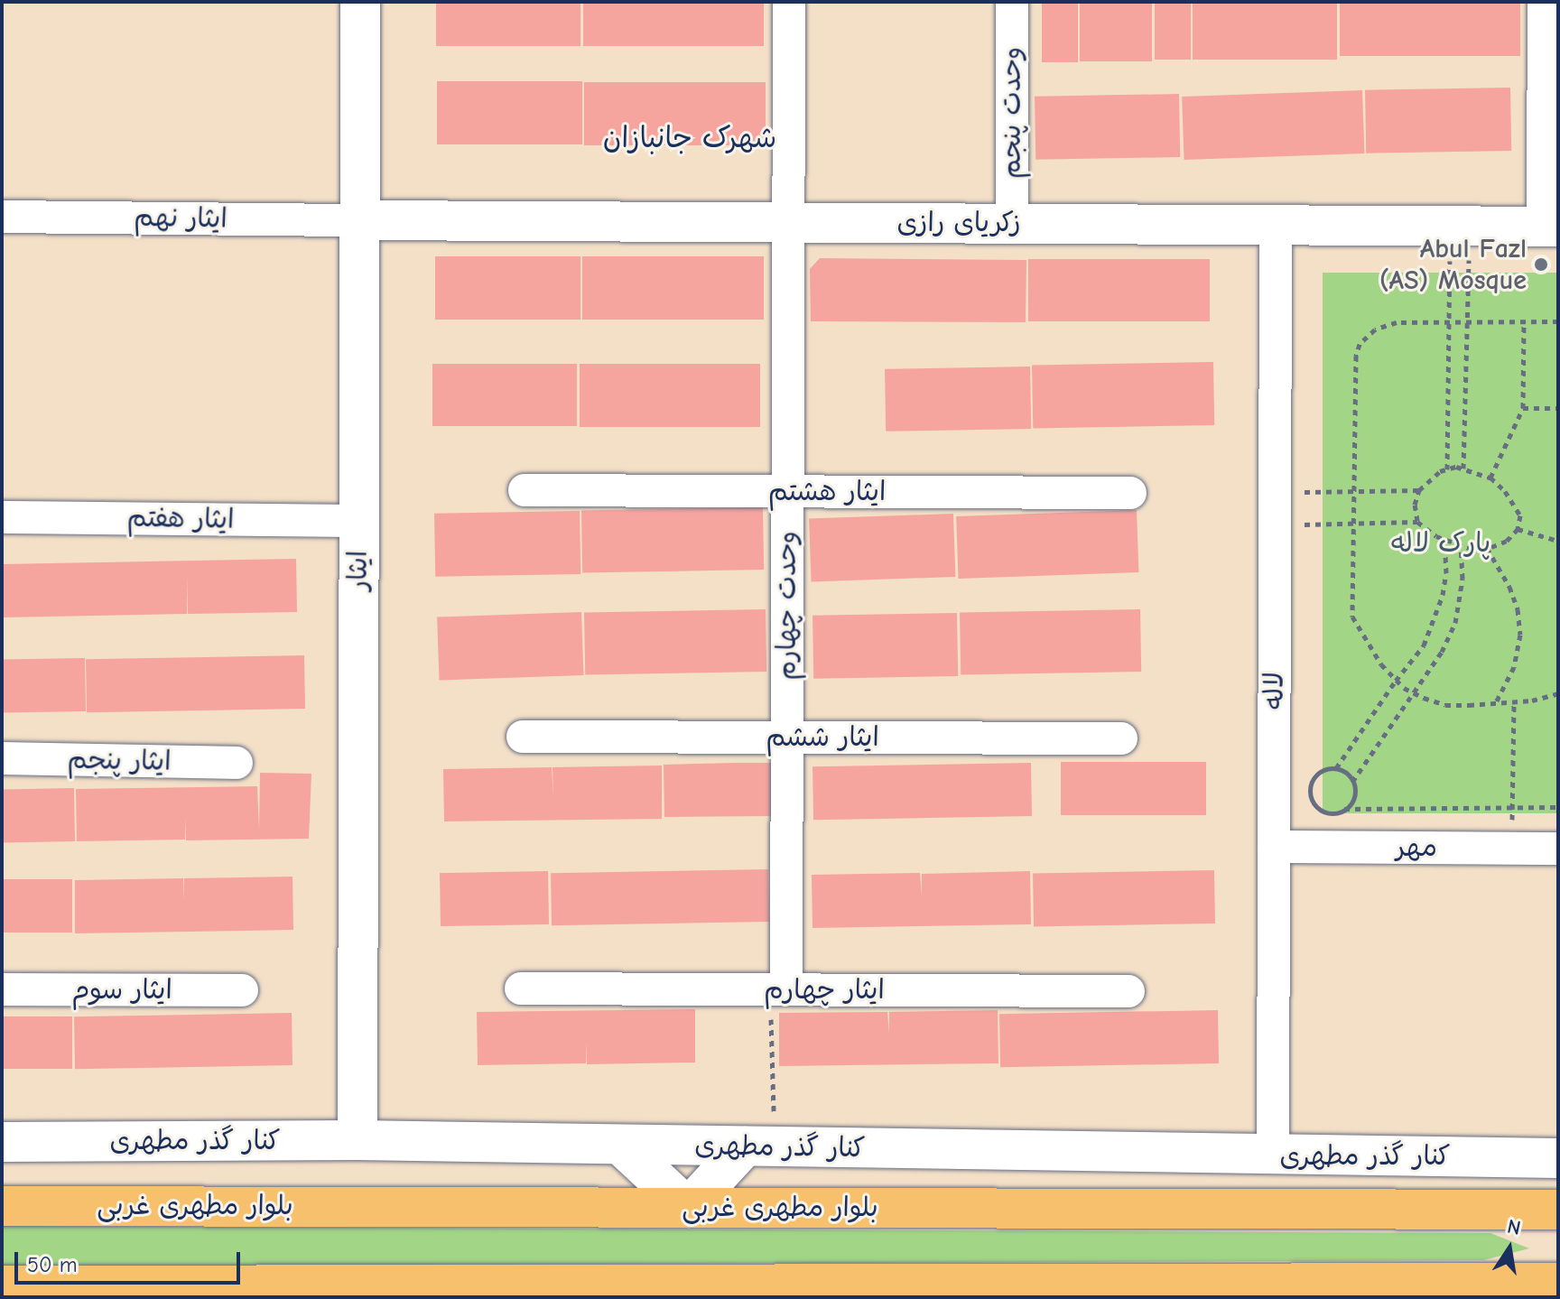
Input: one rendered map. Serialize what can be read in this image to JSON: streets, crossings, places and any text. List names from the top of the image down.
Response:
{
  "streets": {
    "main road": ["بلوار مطهری غربی"],
    "street": [
      "وحدت پنجم",
      "ایثار نهم",
      "زکریای رازی",
      "ایثار هشتم",
      "ایثار هفتم",
      "ایثار",
      "وحدت چهارم",
      "لاله",
      "ایثار ششم",
      "ایثار پنجم",
      "مهر",
      "ایثار سوم",
      "ایثار چهارم",
      "کنار گذر مطهری"
    ]
  },
  "crossings": [
    ["وحدت پنجم", "زکریای رازی"],
    ["ایثار نهم", "زکریای رازی"],
    ["ایثار نهم", "ایثار"],
    ["زکریای رازی", "ایثار"],
    ["زکریای رازی", "وحدت چهارم"],
    ["زکریای رازی", "لاله"],
    ["ایثار هشتم", "وحدت چهارم"],
    ["ایثار هفتم", "ایثار"],
    ["ایثار", "کنار گذر مطهری"],
    ["وحدت چهارم", "ایثار ششم"],
    ["وحدت چهارم", "ایثار چهارم"],
    ["لاله", "مهر"],
    ["لاله", "کنار گذر مطهری"]
  ],
  "districts": ["شهرک جانبازان"],
  "parks": ["پارک لاله"],
  "places": ["Abul Fazl (AS) Mosque"],
  "scale_bar": "50 m",
  "north": "top"
}
